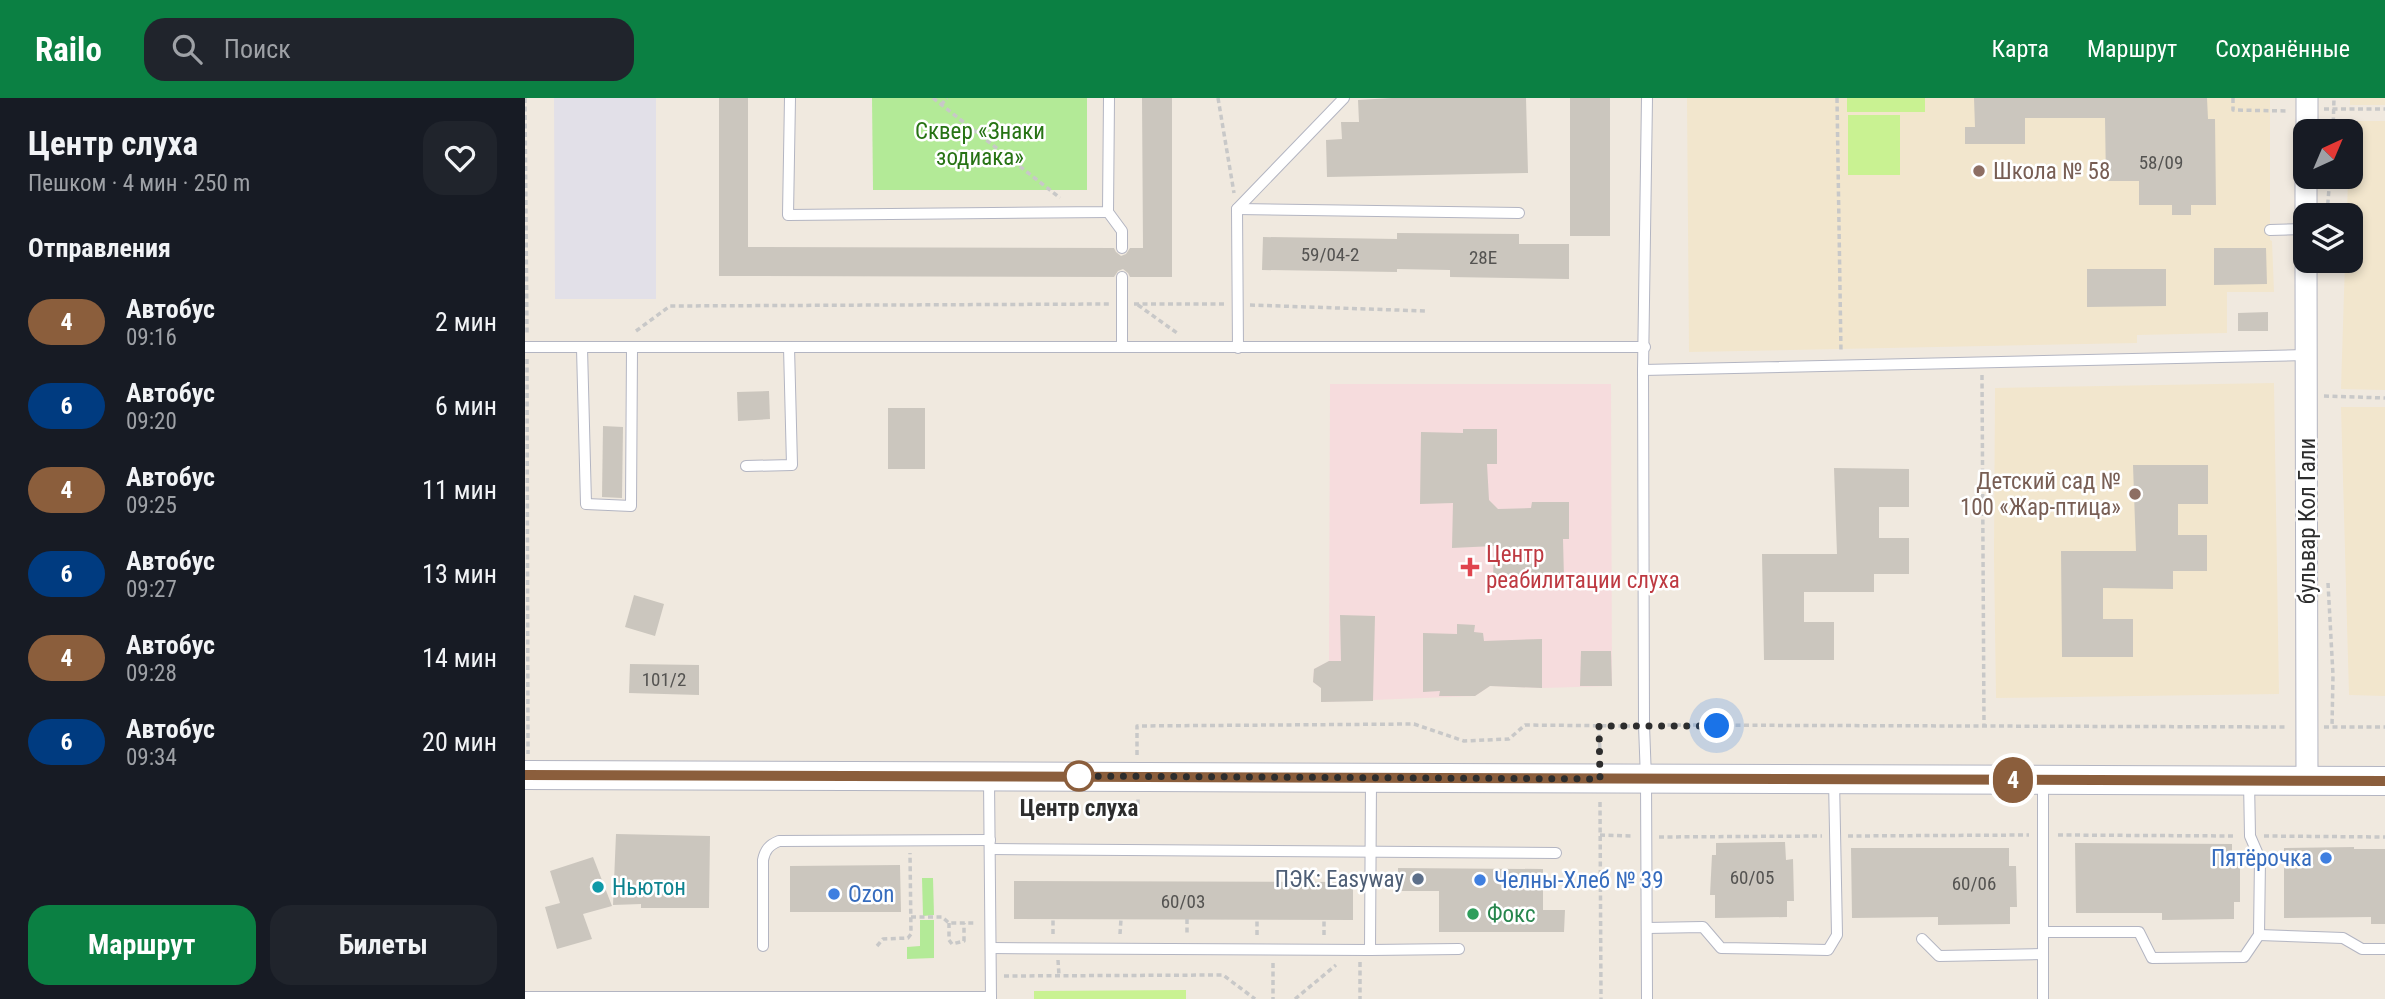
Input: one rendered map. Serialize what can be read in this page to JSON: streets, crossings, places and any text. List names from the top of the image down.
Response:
{
  "streets": {
    "street": ["бульвар Кол Гали"]
  },
  "parks": ["Сквер «Знаки зодиака»"],
  "places": {
    "other": [
      "Школа № 58",
      "Детский сад № 100 «Жар-птица»",
      "Центр слуха",
      "Пятёрочка",
      "ПЭК: Easyway",
      "Челны-Хлеб № 39",
      "Ньютон",
      "Ozon",
      "Фокс"
    ],
    "health": ["Центр реабилитации слуха"]
  },
  "lines": ["bus line 4"],
  "house_numbers": [
    "58/09",
    "59/04-2",
    "28Е",
    "101/2",
    "60/05",
    "60/06",
    "60/03"
  ],
  "north": "top right",
  "page": {
    "header": "Railo",
    "search": "Поиск",
    "nav": ["Карта", "Маршрут", "Сохранённые"],
    "heading": [
      ["Центр слуха", "Пешком · 4 мин · 250 m"],
      "Отправления"
    ],
    "on_map": "4",
    "list": [
      {
        "mark": "4",
        "name": "Автобус",
        "note": "09:16",
        "value": "2 мин"
      },
      {
        "mark": "6",
        "name": "Автобус",
        "note": "09:20",
        "value": "6 мин"
      },
      {
        "mark": "4",
        "name": "Автобус",
        "note": "09:25",
        "value": "11 мин"
      },
      {
        "mark": "6",
        "name": "Автобус",
        "note": "09:27",
        "value": "13 мин"
      },
      {
        "mark": "4",
        "name": "Автобус",
        "note": "09:28",
        "value": "14 мин"
      },
      {
        "mark": "6",
        "name": "Автобус",
        "note": "09:34",
        "value": "20 мин"
      }
    ],
    "buttons": ["Маршрут", "Билеты"]
  }
}
